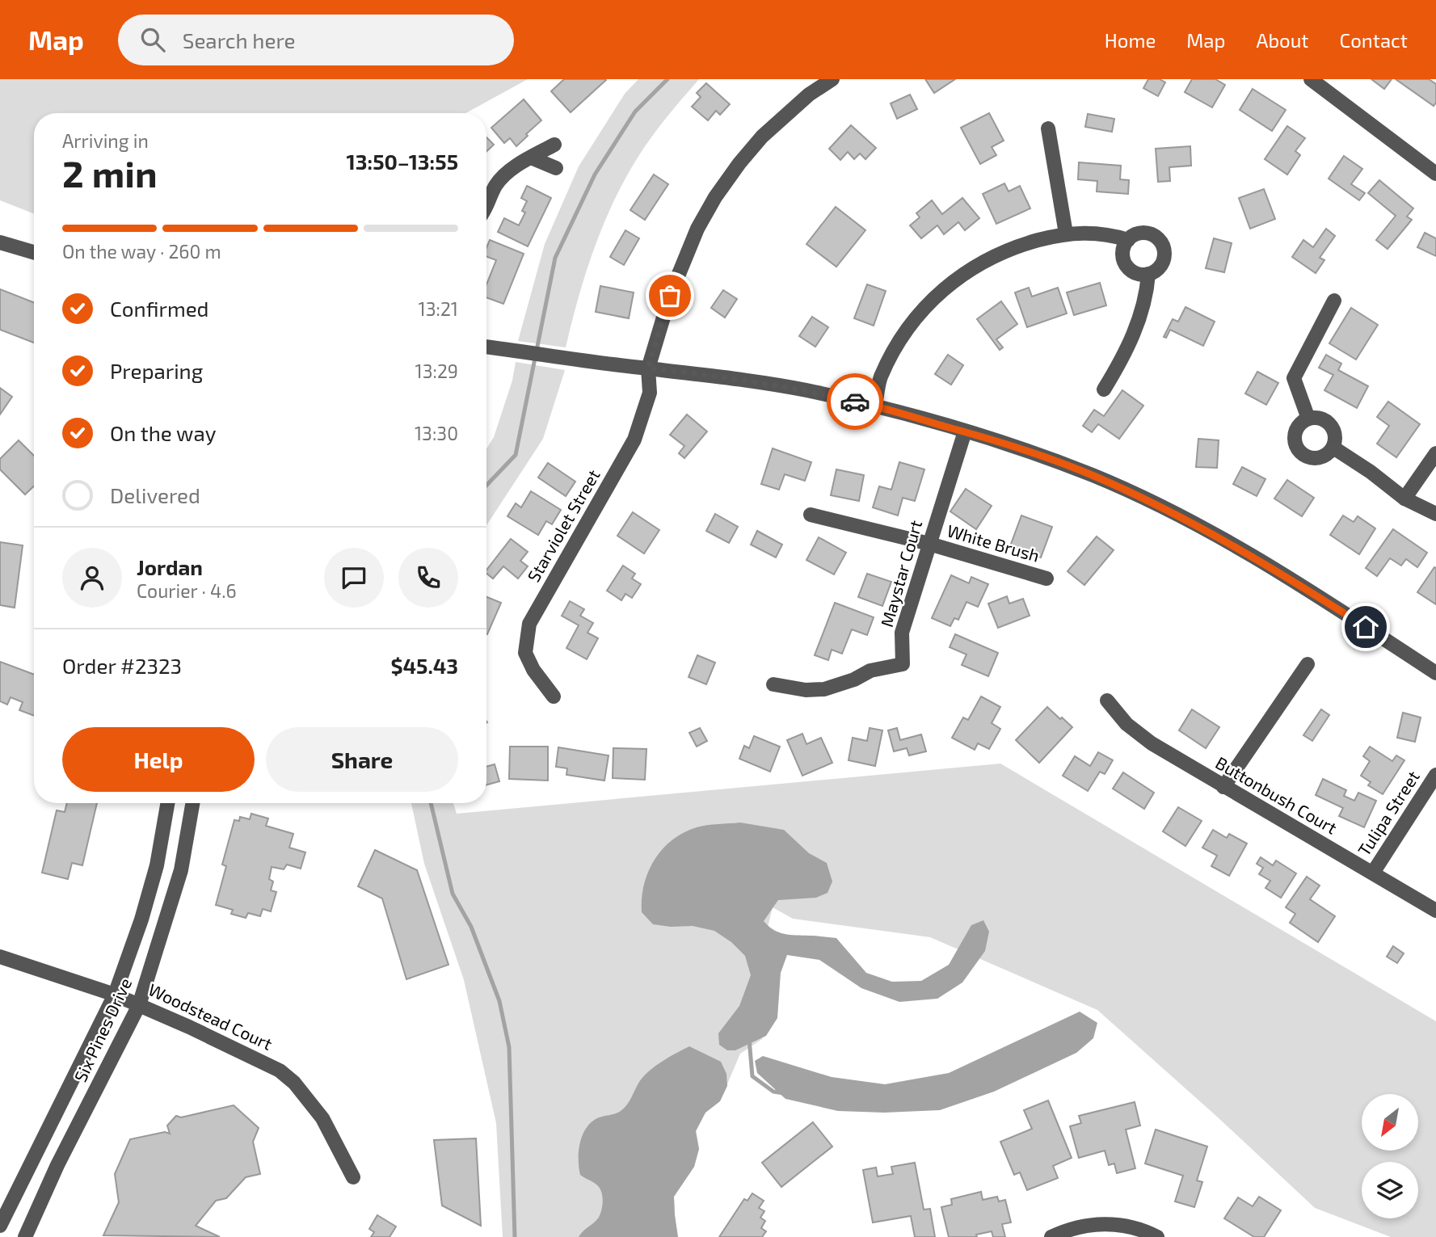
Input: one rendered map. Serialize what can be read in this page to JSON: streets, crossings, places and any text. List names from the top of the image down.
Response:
{
  "streets": {
    "street": [
      "Starviolet Street",
      "White Brush",
      "Maystar Court",
      "Buttonbush Court",
      "Tulipa Street",
      "Woodstead Court",
      "Six Pines Drive"
    ]
  },
  "crossings": [
    ["White Brush", "Maystar Court"],
    ["Buttonbush Court", "Tulipa Street"],
    ["Woodstead Court", "Six Pines Drive"]
  ],
  "north": "bottom left",
  "page": {
    "header": "Map",
    "search": "Search here",
    "nav": [
      "Home",
      "Map",
      "About",
      "Contact"
    ],
    "heading": ["2 min", "Arriving in", "13:50–13:55"],
    "panel": [
      "Jordan",
      "Courier · 4.6",
      "Order #2323",
      "$45.43"
    ],
    "bar": "On the way · 260 m",
    "list": [
      ["Confirmed", "13:21"],
      ["Preparing", "13:29"],
      ["On the way", "13:30"],
      "Delivered"
    ],
    "buttons": ["Help", "Share"]
  }
}
